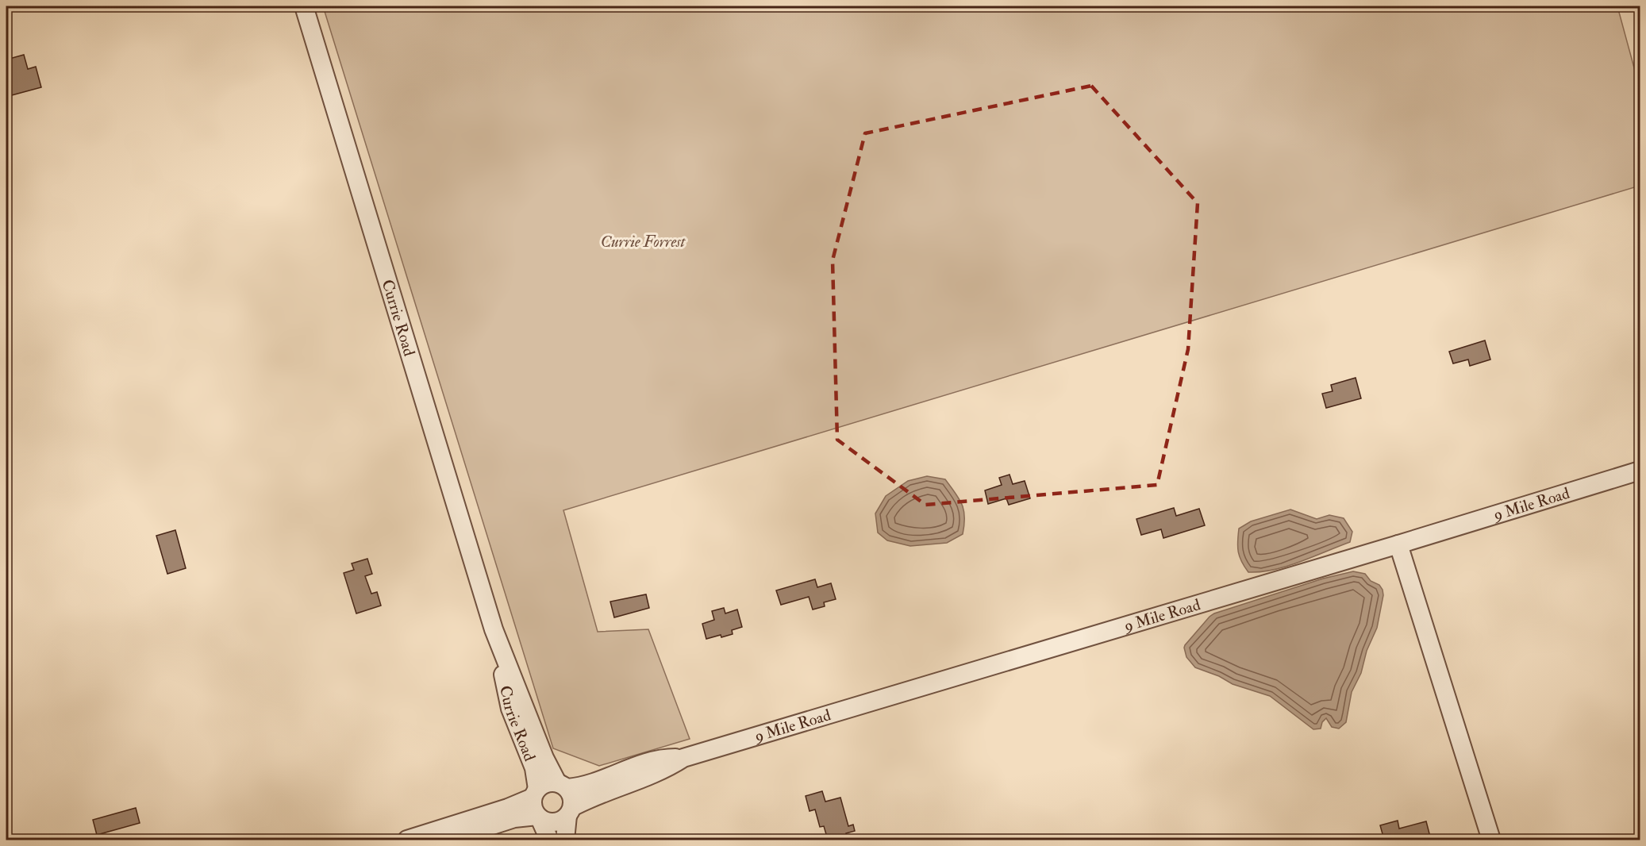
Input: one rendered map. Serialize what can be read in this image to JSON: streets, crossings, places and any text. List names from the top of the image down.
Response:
{
  "streets": {
    "street": ["Currie Road", "9 Mile Road"]
  },
  "crossings": [
    ["Currie Road", "9 Mile Road"]
  ],
  "parks": ["Currie Forrest"]
}
